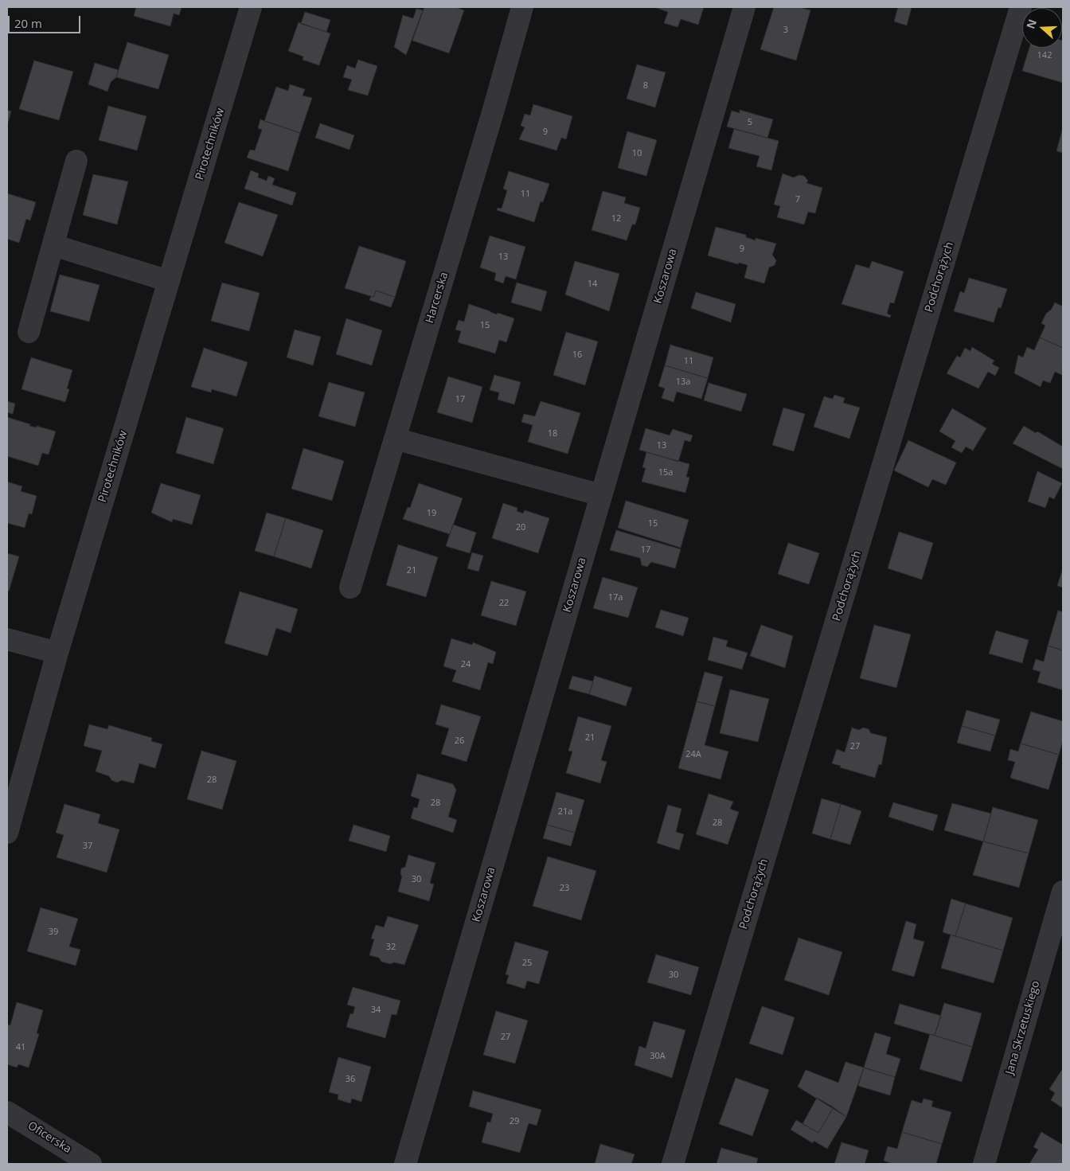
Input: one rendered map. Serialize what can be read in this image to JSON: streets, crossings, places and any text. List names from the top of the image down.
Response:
{
  "streets": {
    "street": [
      "Pirotechników",
      "Koszarowa",
      "Podchorążych",
      "Harcerska",
      "Jana Skrzetuskiego",
      "Oficerska"
    ]
  },
  "house_numbers": [
    "3",
    "142",
    "8",
    "5",
    "9",
    "10",
    "11",
    "7",
    "12",
    "9",
    "13",
    "14",
    "15",
    "16",
    "11",
    "13a",
    "17",
    "18",
    "13",
    "15a",
    "19",
    "15",
    "20",
    "17",
    "21",
    "17a",
    "22",
    "24",
    "21",
    "26",
    "27",
    "24A",
    "28",
    "28",
    "21a",
    "28",
    "37",
    "30",
    "23",
    "39",
    "32",
    "25",
    "30",
    "34",
    "27",
    "41",
    "30A",
    "36",
    "29"
  ],
  "scale_bar": "20 m",
  "north": "left"
}
